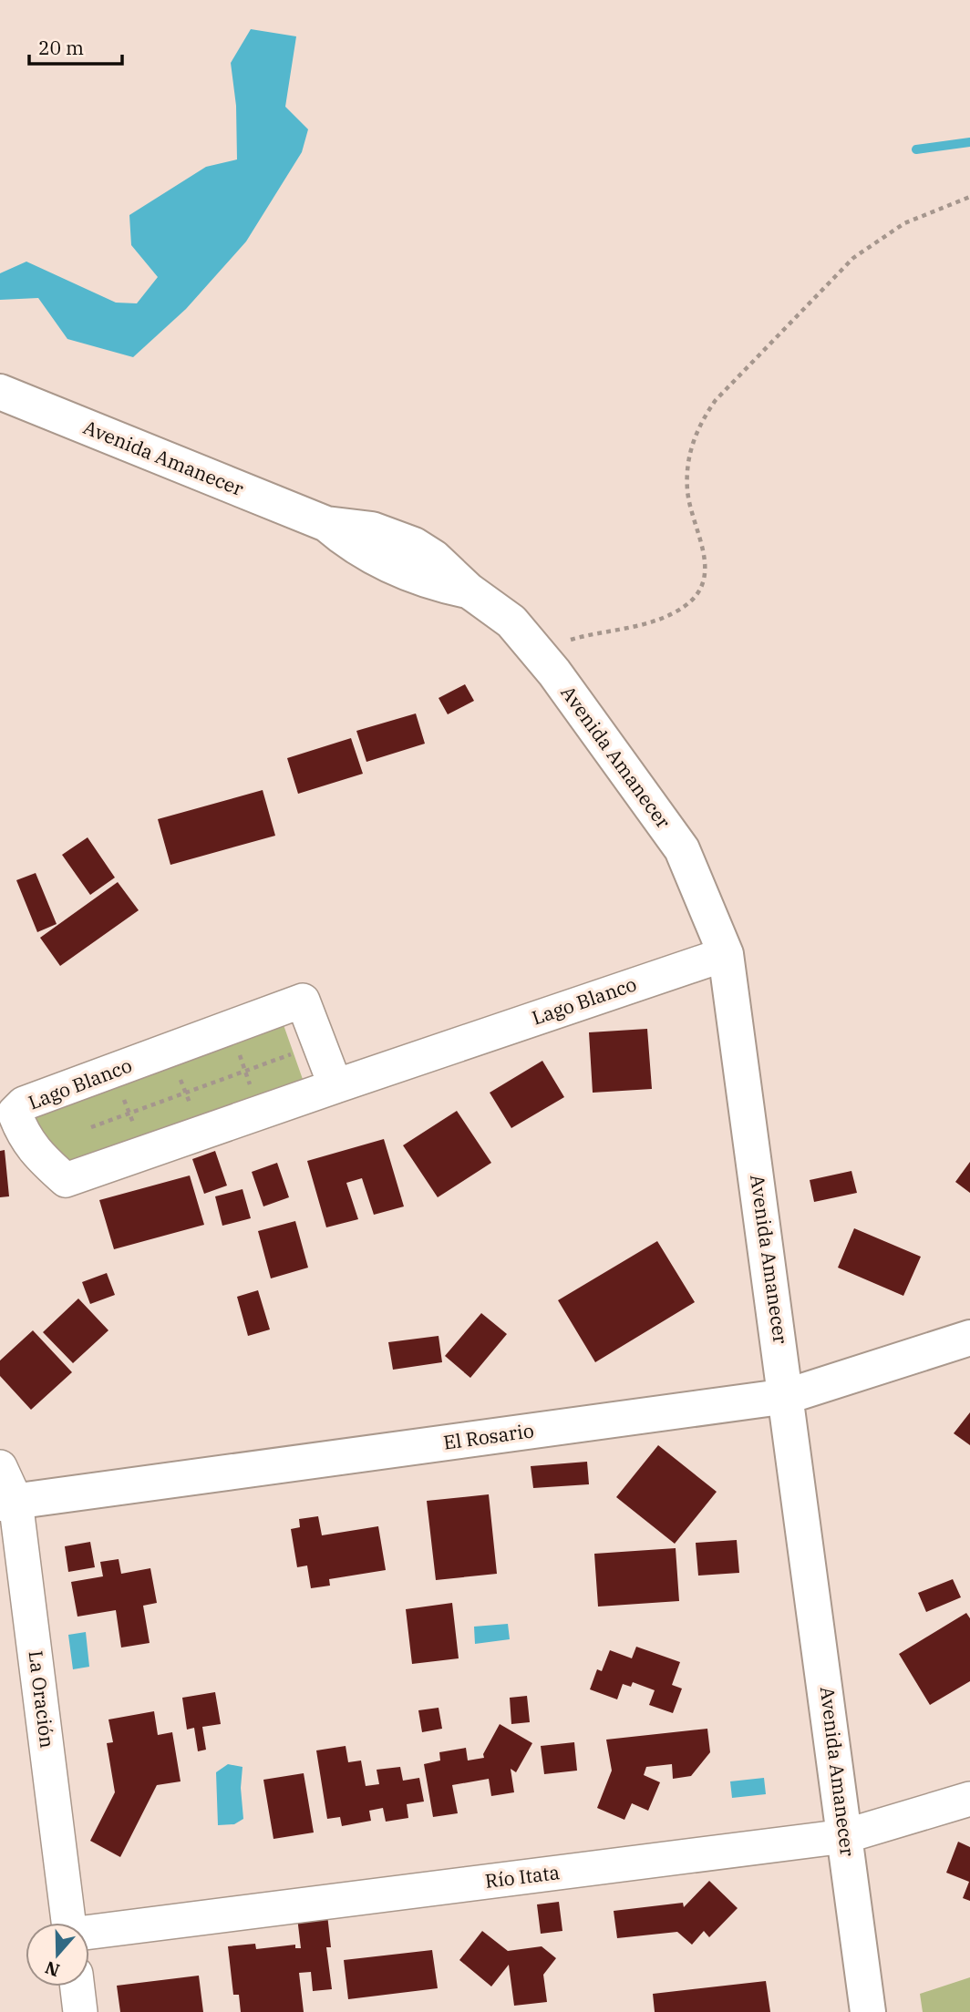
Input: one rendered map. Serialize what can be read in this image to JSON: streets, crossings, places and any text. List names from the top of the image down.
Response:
{
  "streets": {
    "street": [
      "Avenida Amanecer",
      "Lago Blanco",
      "El Rosario",
      "La Oración",
      "Río Itata"
    ]
  },
  "crossings": [
    ["Avenida Amanecer", "Lago Blanco"],
    ["Avenida Amanecer", "El Rosario"],
    ["Avenida Amanecer", "Río Itata"],
    ["El Rosario", "La Oración"]
  ],
  "scale_bar": "20 m",
  "north": "bottom"
}
